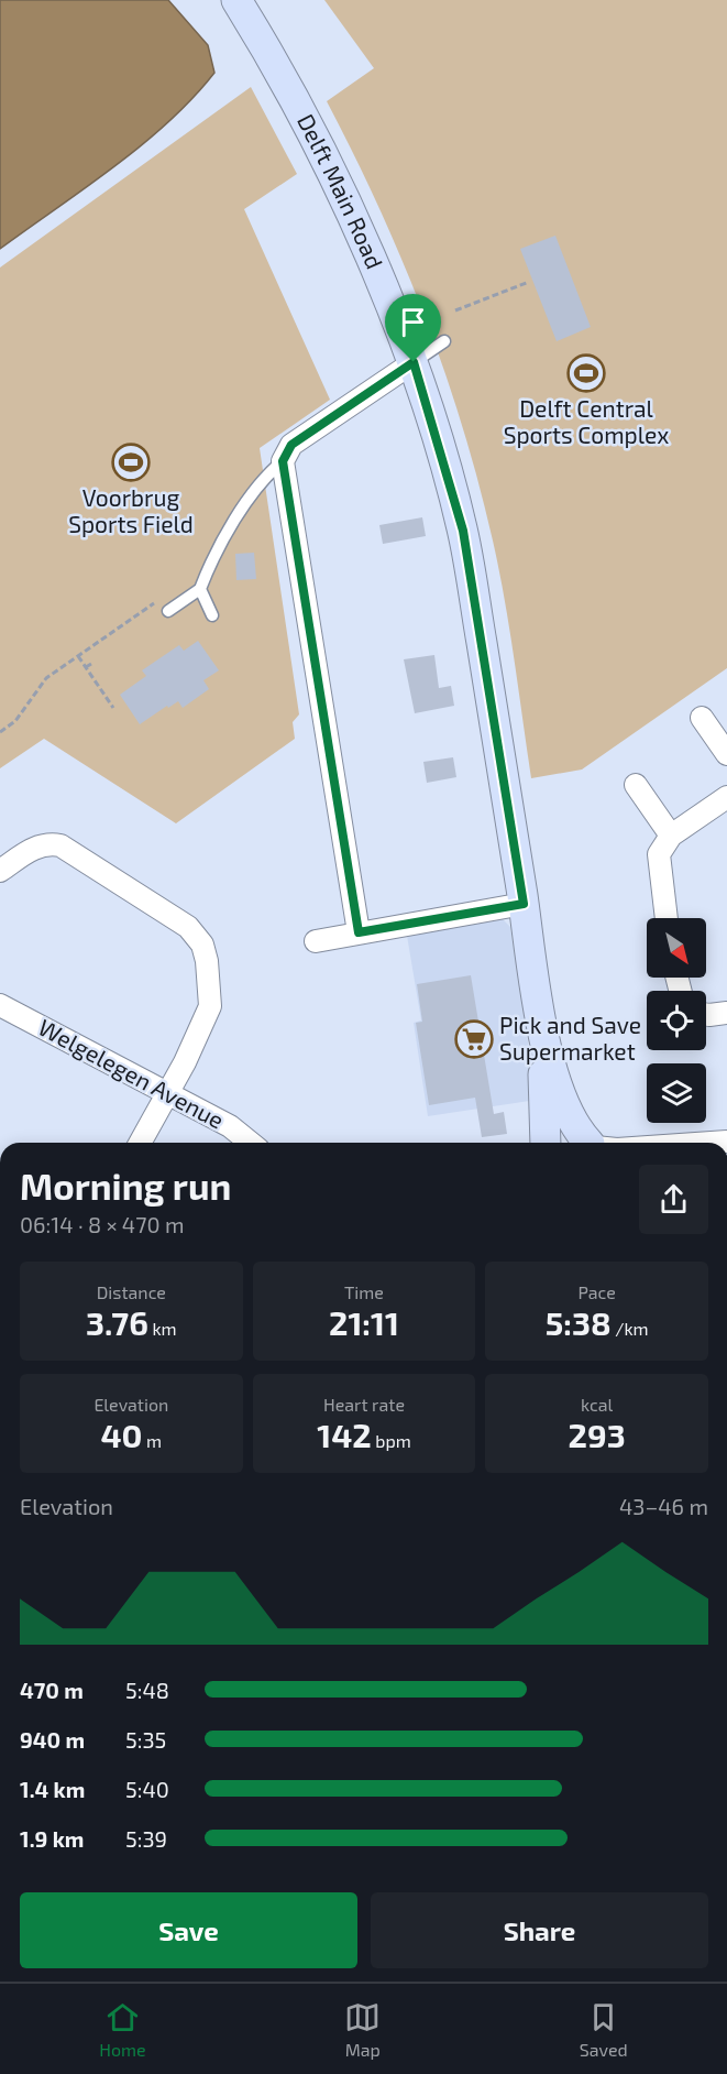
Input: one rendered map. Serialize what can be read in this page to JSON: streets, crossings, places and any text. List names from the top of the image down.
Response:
{
  "streets": {
    "street": ["Delft Main Road", "Welgelegen Avenue"]
  },
  "places": {
    "sports": ["Delft Central Sports Complex", "Voorbrug Sports Field"],
    "supermarket": ["Pick and Save Supermarket"]
  },
  "north": "bottom right",
  "page": {
    "heading": ["Morning run", "06:14 · 8 × 470 m"],
    "stats": [
      ["Distance", "3.76 km"],
      ["Time", "21:11"],
      ["Pace", "5:38 /km"],
      ["Elevation", "40 m"],
      ["Heart rate", "142 bpm"],
      ["kcal", "293"]
    ],
    "chart": ["Elevation", "43–46 m"],
    "list": [
      {
        "name": "470 m",
        "note": "5:48"
      },
      {
        "name": "940 m",
        "note": "5:35"
      },
      {
        "name": "1.4 km",
        "note": "5:40"
      },
      {
        "name": "1.9 km",
        "note": "5:39"
      }
    ],
    "buttons": ["Save", "Share"],
    "tabs": ["Home", "Map", "Saved"]
  }
}
